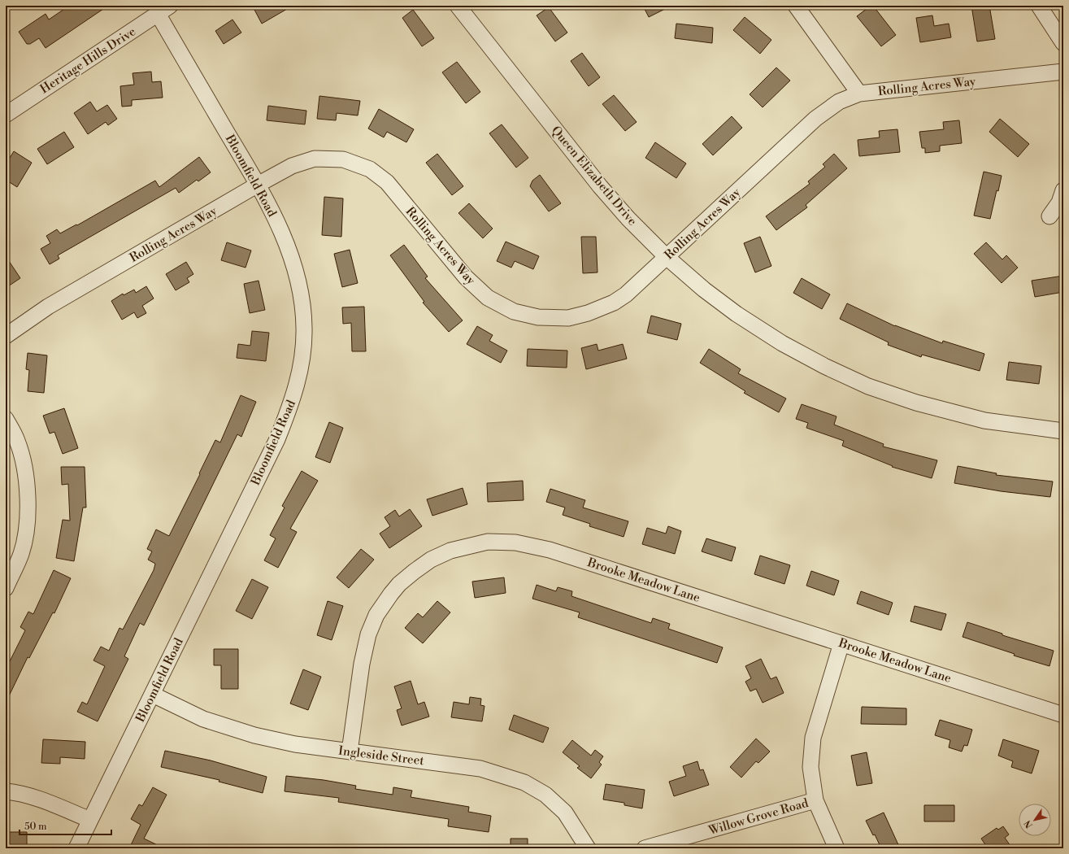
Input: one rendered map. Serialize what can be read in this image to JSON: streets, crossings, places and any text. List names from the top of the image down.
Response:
{
  "streets": {
    "street": [
      "Heritage Hills Drive",
      "Rolling Acres Way",
      "Bloomfield Road",
      "Queen Elizabeth Drive",
      "Brooke Meadow Lane",
      "Ingleside Street",
      "Willow Grove Road"
    ]
  },
  "crossings": [
    ["Heritage Hills Drive", "Bloomfield Road"],
    ["Rolling Acres Way", "Bloomfield Road"],
    ["Rolling Acres Way", "Queen Elizabeth Drive"],
    ["Bloomfield Road", "Ingleside Street"],
    ["Brooke Meadow Lane", "Ingleside Street"]
  ],
  "scale_bar": "50 m",
  "north": "bottom left"
}
